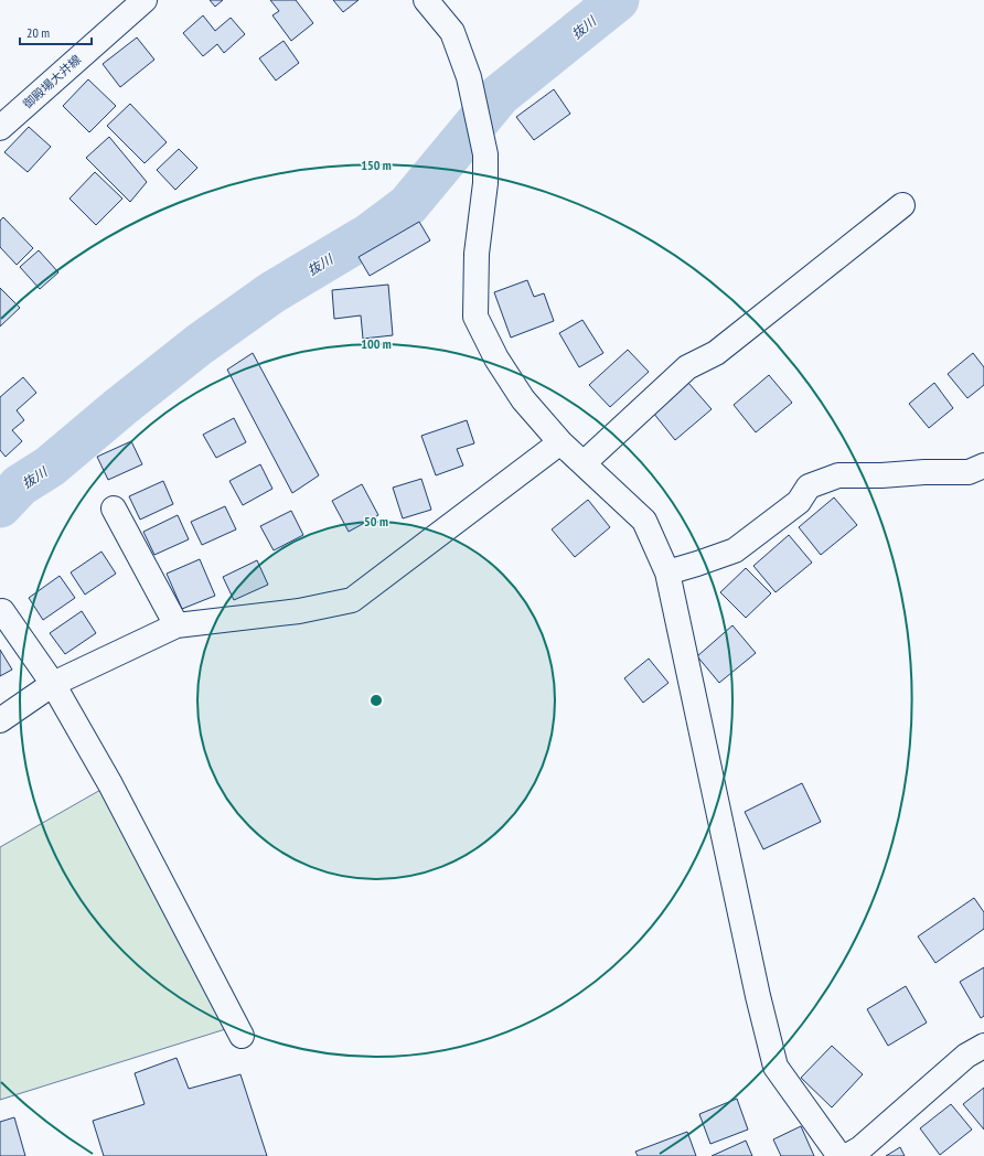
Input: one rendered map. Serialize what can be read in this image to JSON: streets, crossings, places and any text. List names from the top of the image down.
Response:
{
  "streets": {
    "street": ["御殿場大井線"]
  },
  "water": ["抜川"],
  "scale_bar": "20 m",
  "rings": ["150 m", "100 m", "50 m"]
}
